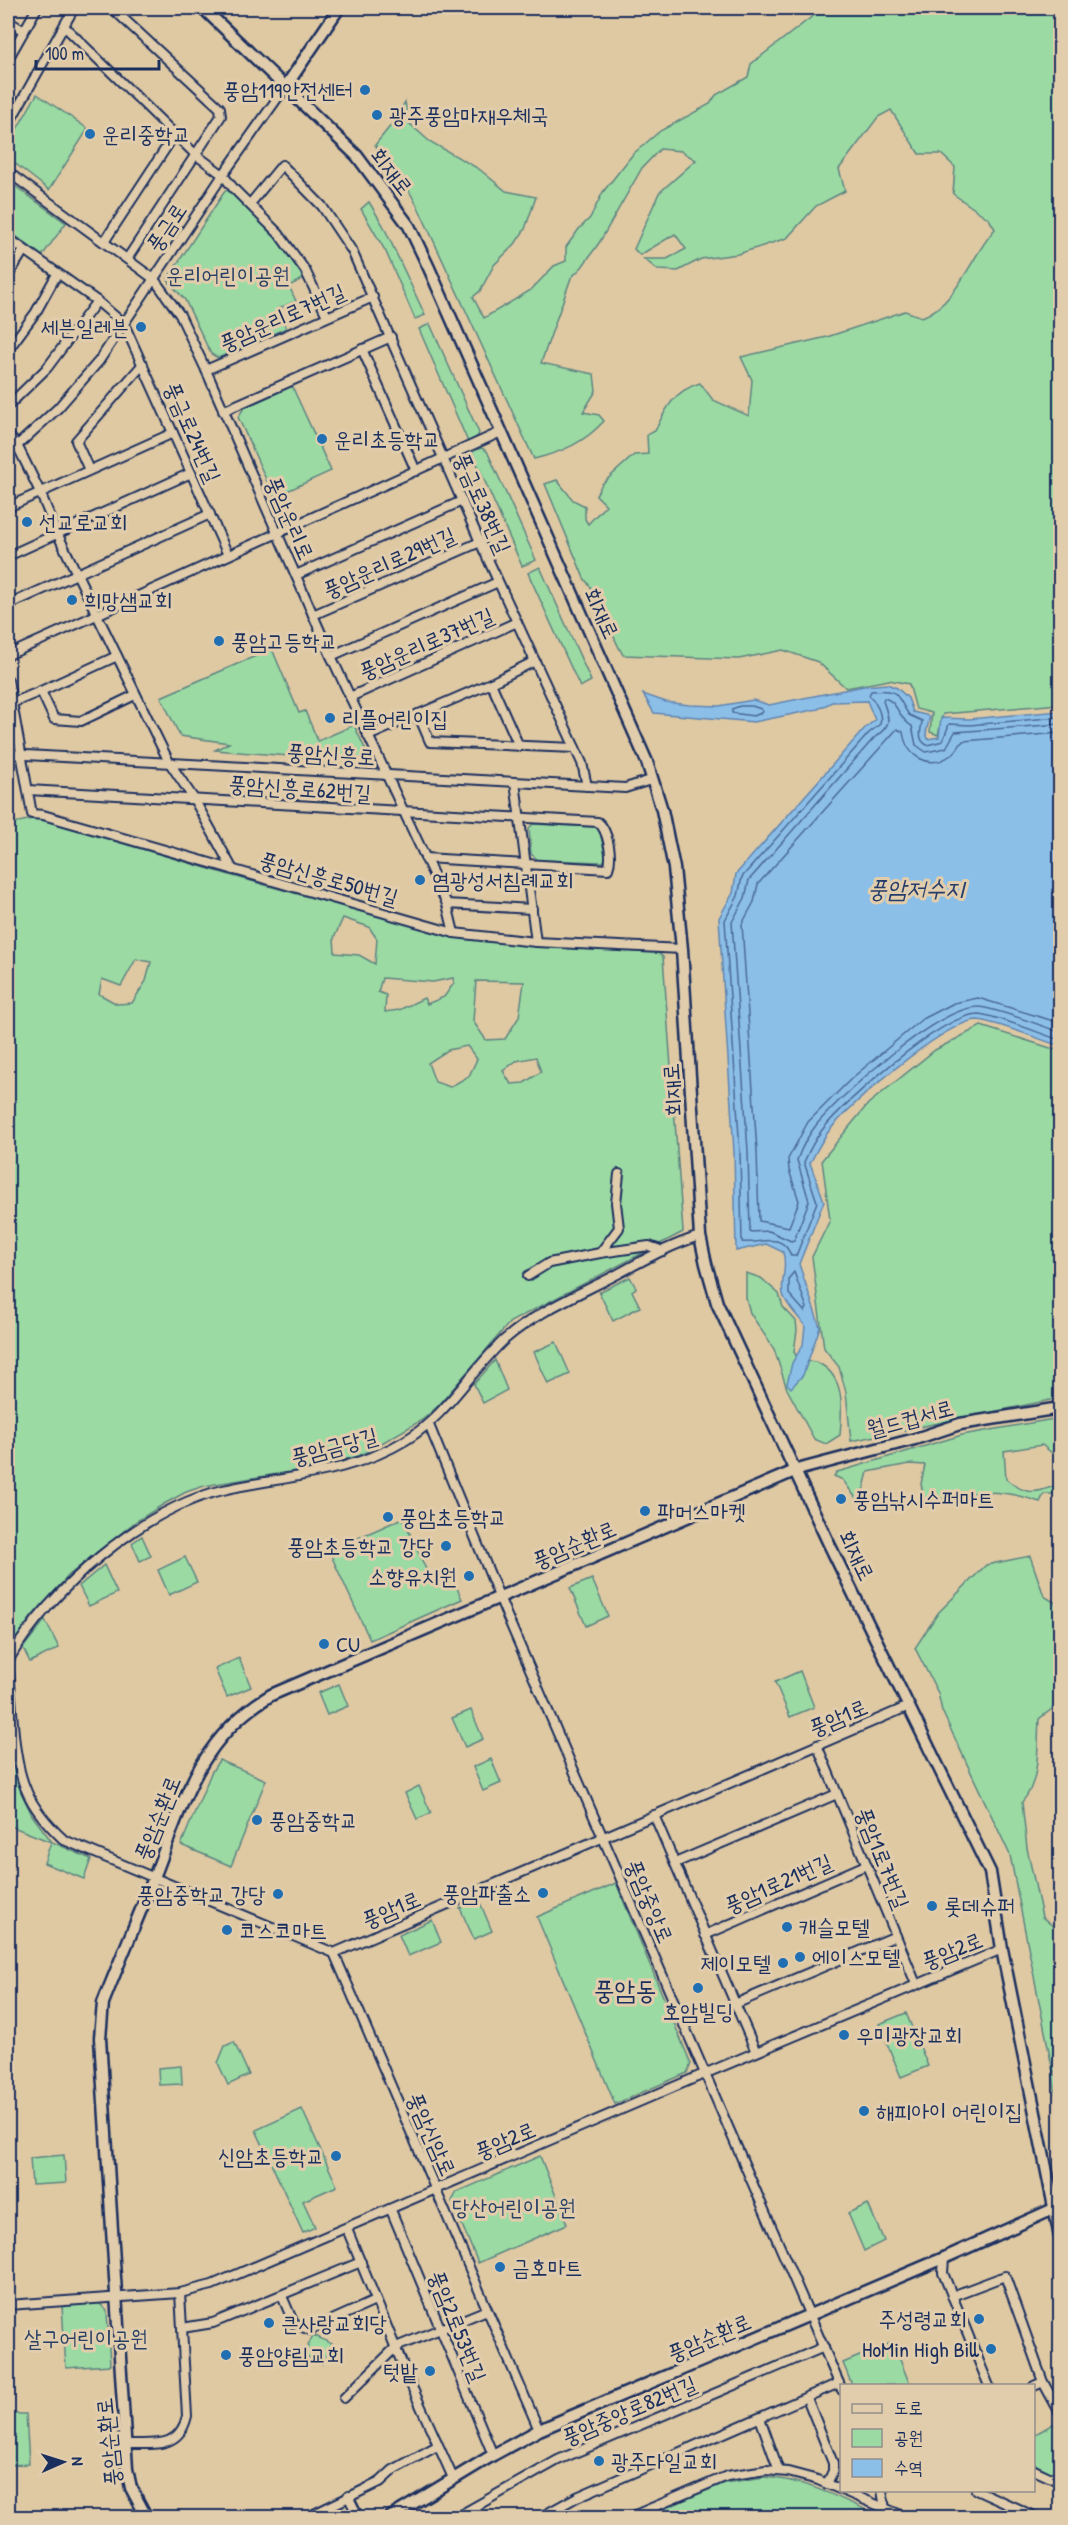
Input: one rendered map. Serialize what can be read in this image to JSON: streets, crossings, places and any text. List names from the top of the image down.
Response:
{
  "streets": {
    "street": [
      "회재로",
      "풍금로",
      "풍암운리로7번길",
      "풍금로24번길",
      "풍금로38번길",
      "풍암운리로",
      "풍암운리로29번길",
      "풍암운리로37번길",
      "풍암신흥로",
      "풍암신흥로62번길",
      "풍암신흥로50번길",
      "월드컵서로",
      "풍암금당길",
      "풍암순환로",
      "풍암1로",
      "풍암1로7번길",
      "풍암1로21번길",
      "풍암중앙로",
      "풍암2로",
      "풍암신암로",
      "풍암2로53번길",
      "풍암중앙로82번길"
    ]
  },
  "crossings": [
    ["회재로", "풍금로"],
    ["회재로", "풍암신흥로"],
    ["회재로", "풍암신흥로50번길"],
    ["회재로", "월드컵서로"],
    ["회재로", "풍암금당길"],
    ["회재로", "풍암순환로"],
    ["회재로", "풍암1로"],
    ["회재로", "풍암2로"],
    ["풍금로", "풍금로24번길"],
    ["풍금로", "풍암운리로"],
    ["풍금로", "풍암신흥로62번길"],
    ["풍암운리로7번길", "풍금로38번길"],
    ["풍암운리로7번길", "풍암운리로"],
    ["풍금로38번길", "풍암운리로29번길"],
    ["풍금로38번길", "풍암운리로37번길"],
    ["풍금로38번길", "풍암신흥로"],
    ["풍암운리로", "풍암운리로29번길"],
    ["풍암운리로", "풍암운리로37번길"],
    ["풍암운리로", "풍암신흥로"],
    ["풍암운리로", "풍암신흥로62번길"],
    ["풍암운리로", "풍암신흥로50번길"],
    ["풍암신흥로", "풍암신흥로62번길"],
    ["풍암신흥로", "풍암신흥로50번길"],
    ["풍암신흥로62번길", "풍암신흥로50번길"],
    ["월드컵서로", "풍암순환로"],
    ["풍암금당길", "풍암중앙로"],
    ["풍암순환로", "풍암중앙로"],
    ["풍암순환로", "풍암2로"],
    ["풍암순환로", "풍암신암로"],
    ["풍암순환로", "풍암2로53번길"],
    ["풍암1로", "풍암1로7번길"],
    ["풍암1로", "풍암1로21번길"],
    ["풍암1로", "풍암중앙로"],
    ["풍암1로", "풍암신암로"],
    ["풍암1로7번길", "풍암1로21번길"],
    ["풍암1로7번길", "풍암2로"],
    ["풍암1로21번길", "풍암2로"],
    ["풍암중앙로", "풍암2로"],
    ["풍암중앙로", "풍암중앙로82번길"],
    ["풍암2로", "풍암신암로"],
    ["풍암2로", "풍암2로53번길"]
  ],
  "districts": ["풍암동"],
  "water": ["풍암저수지"],
  "parks": ["운리어린이공원", "당산어린이공원", "살구어린이공원"],
  "places": [
    "풍암119안전센터",
    "광주풍암마재우체국",
    "운리중학교",
    "세븐일레븐",
    "운리초등학교",
    "선교로교회",
    "희망샘교회",
    "풍암고등학교",
    "리플어린이집",
    "염광성서침례교회",
    "풍암낚시수퍼마트",
    "파머스마켓",
    "풍암초등학교",
    "풍암초등학교 강당",
    "소향유치원",
    "CU",
    "풍암중학교",
    "풍암파출소",
    "풍암중학교 강당",
    "롯데슈퍼",
    "캐슬모텔",
    "코스코마트",
    "에이스모텔",
    "제이모텔",
    "호암빌딩",
    "우미광장교회",
    "해피아이 어린이집",
    "신암초등학교",
    "금호마트",
    "주성령교회",
    "큰사랑교회당",
    "HoMin High Bill",
    "풍암양림교회",
    "텃밭",
    "광주다일교회"
  ],
  "legend": ["도로", "공원", "수역"],
  "scale_bar": "100 m",
  "north": "right"
}
